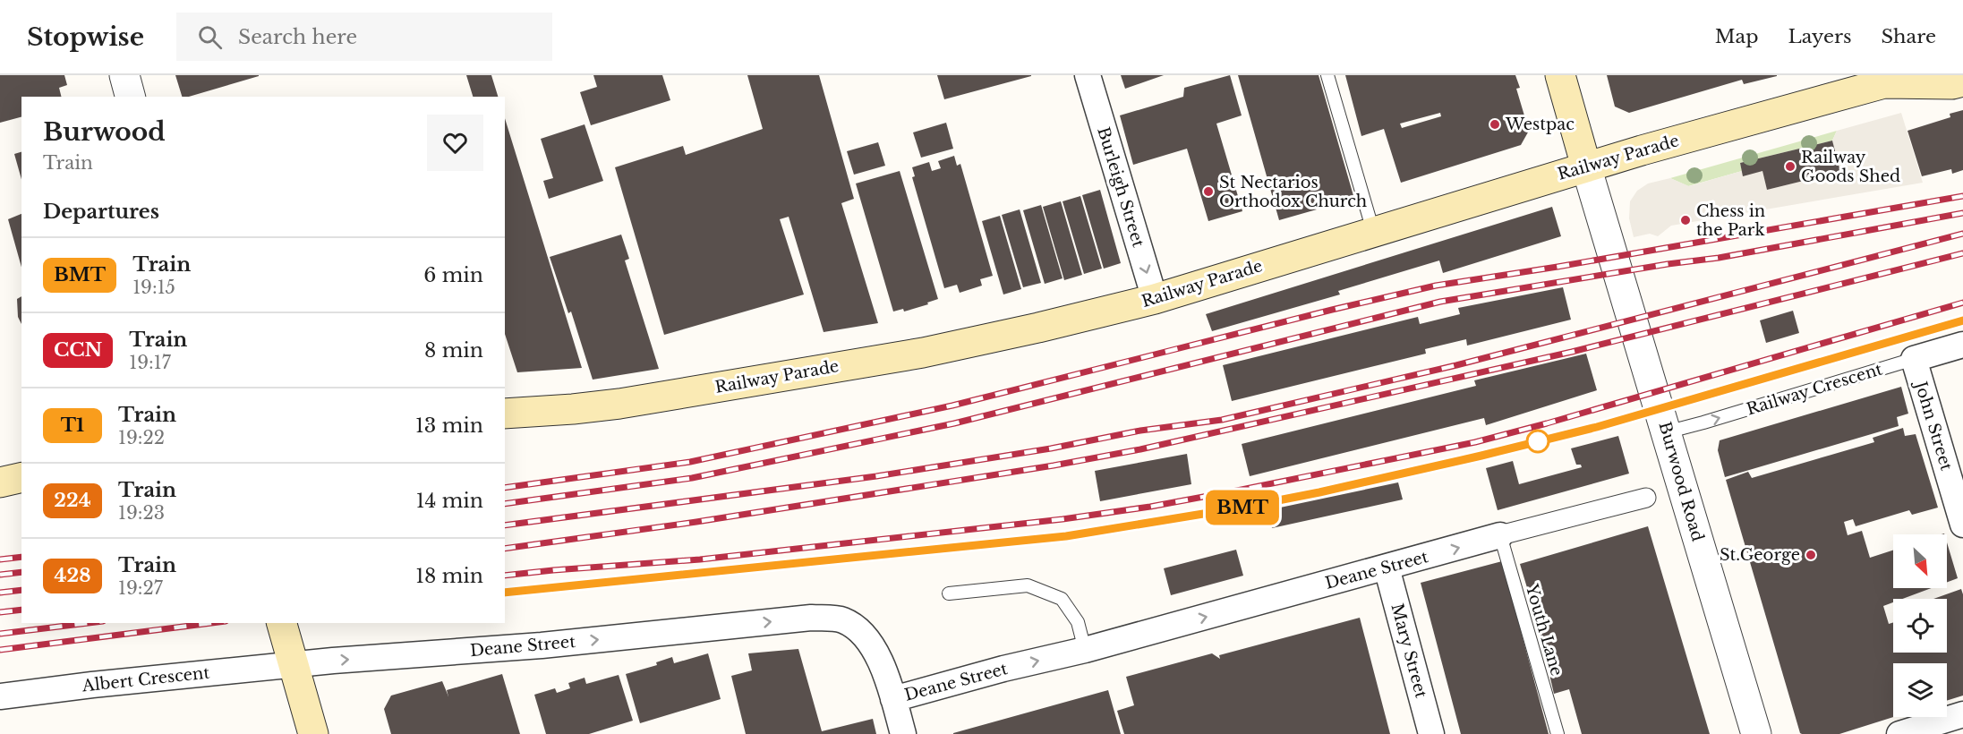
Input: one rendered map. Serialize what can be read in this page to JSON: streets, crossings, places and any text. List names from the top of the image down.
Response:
{
  "streets": {
    "main road": ["Railway Parade", "Burwood Road"],
    "street": [
      "Burleigh Street",
      "Railway Crescent",
      "John Street",
      "Deane Street",
      "Mary Street",
      "Albert Crescent"
    ],
    "lane": ["Youth Lane"]
  },
  "crossings": [
    ["Railway Parade", "Burleigh Street"],
    ["Railway Parade", "Burwood Road"],
    ["Railway Crescent", "John Street"],
    ["Railway Crescent", "Burwood Road"],
    ["Deane Street", "Youth Lane"],
    ["Deane Street", "Mary Street"],
    ["Deane Street", "Albert Crescent"]
  ],
  "one_way": ["Burleigh Street", "Railway Crescent", "Deane Street"],
  "places": [
    "Westpac",
    "Railway Goods Shed",
    "St Nectarios Orthodox Church",
    "Chess in the Park",
    "St.George"
  ],
  "north": "bottom right",
  "page": {
    "header": "Stopwise",
    "search": "Search here",
    "nav": ["Map", "Layers", "Share"],
    "on_map": "BMT",
    "heading": [
      ["Burwood", "Train"],
      "Departures"
    ],
    "list": [
      {
        "mark": "BMT",
        "name": "Train",
        "note": "19:15",
        "value": "6 min"
      },
      {
        "mark": "CCN",
        "name": "Train",
        "note": "19:17",
        "value": "8 min"
      },
      {
        "mark": "T1",
        "name": "Train",
        "note": "19:22",
        "value": "13 min"
      },
      {
        "mark": "224",
        "name": "Train",
        "note": "19:23",
        "value": "14 min"
      },
      {
        "mark": "428",
        "name": "Train",
        "note": "19:27",
        "value": "18 min"
      }
    ]
  }
}
